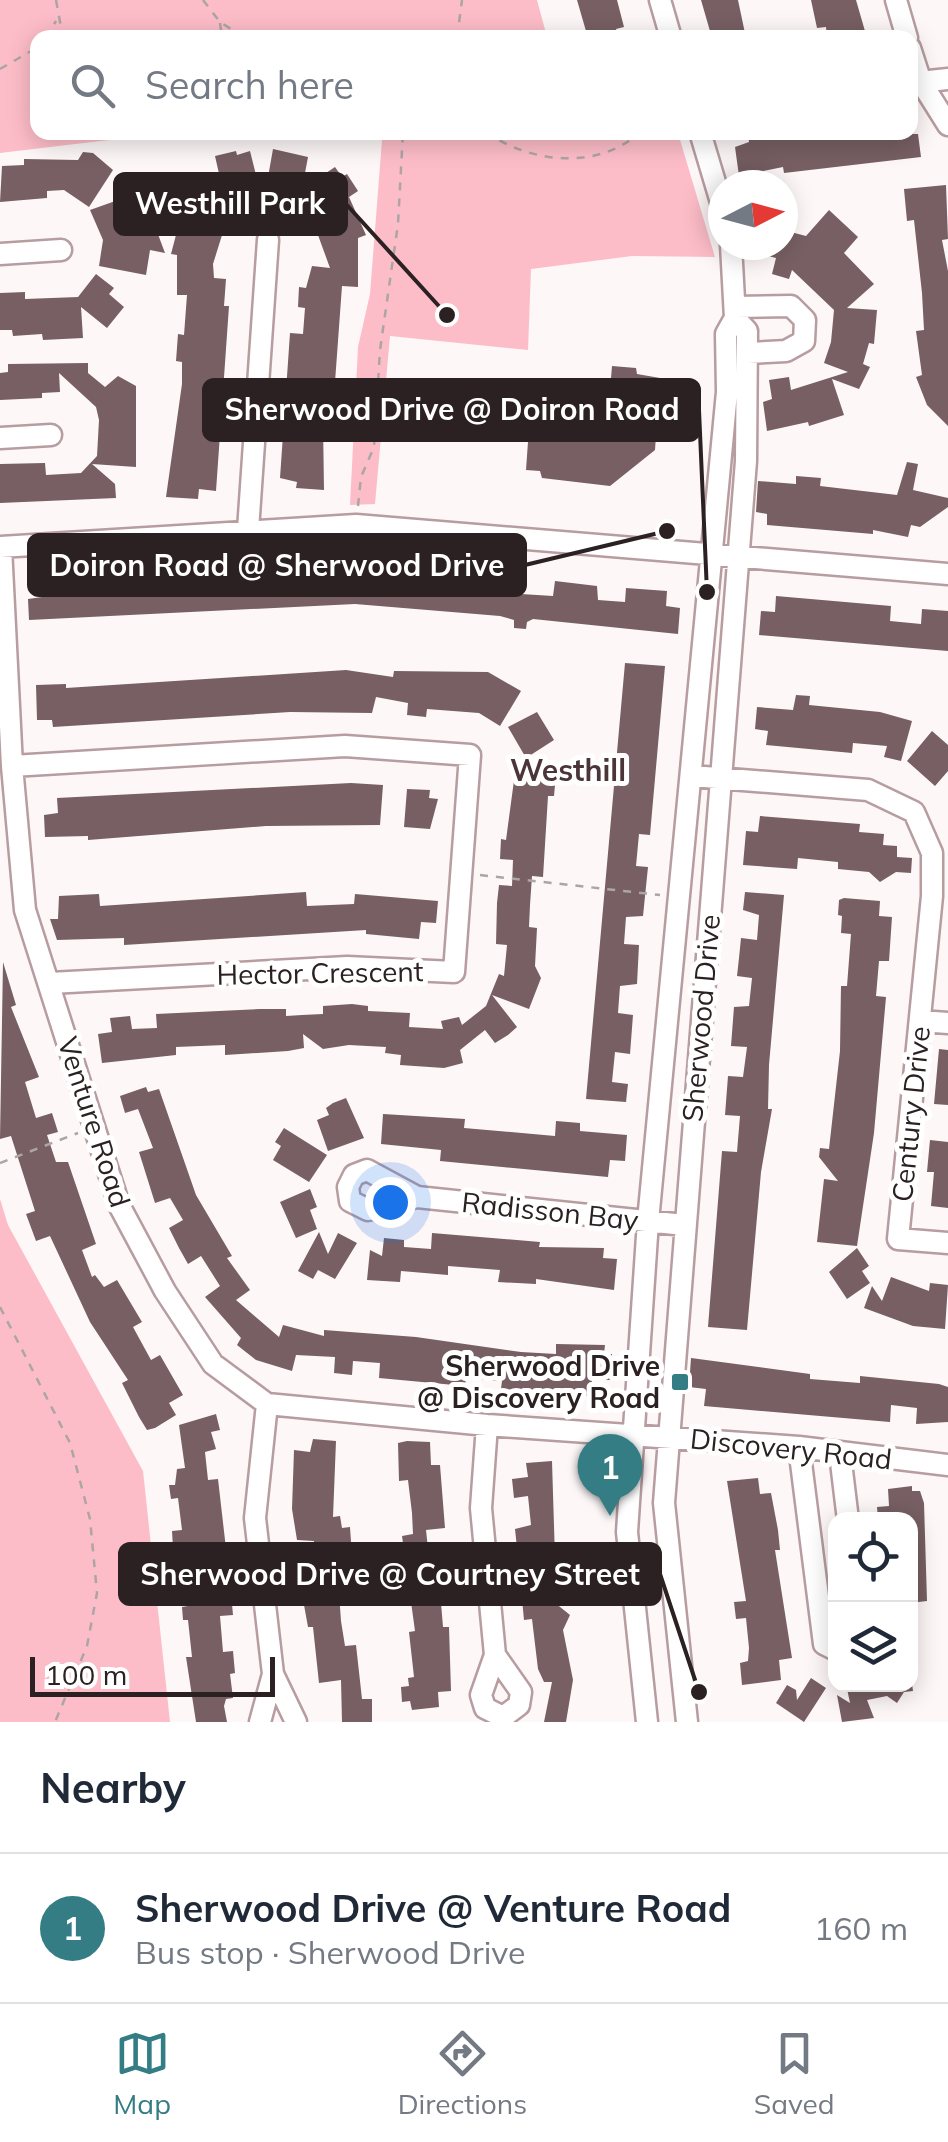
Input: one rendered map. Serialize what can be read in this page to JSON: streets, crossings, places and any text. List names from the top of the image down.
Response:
{
  "streets": {
    "street": [
      "Hector Crescent",
      "Sherwood Drive",
      "Century Drive",
      "Venture Road",
      "Radisson Bay",
      "Discovery Road"
    ]
  },
  "crossings": [
    ["Hector Crescent", "Venture Road"],
    ["Sherwood Drive", "Century Drive"],
    ["Sherwood Drive", "Radisson Bay"],
    ["Sherwood Drive", "Discovery Road"]
  ],
  "districts": ["Westhill"],
  "places": {
    "other": [
      "Westhill Park",
      "Doiron Road @ Sherwood Drive",
      "Sherwood Drive @ Doiron Road",
      "Sherwood Drive @ Courtney Street"
    ],
    "transit": ["Sherwood Drive @ Discovery Road"]
  },
  "scale_bar": "100 m",
  "north": "right",
  "page": {
    "search": "Search here",
    "pins": "1",
    "scale": "100 m",
    "heading": "Nearby",
    "list": [
      {
        "mark": "1",
        "name": "Sherwood Drive @ Venture Road",
        "note": "Bus stop · Sherwood Drive",
        "value": "160 m"
      }
    ],
    "nav": ["Map", "Directions", "Saved"]
  }
}
